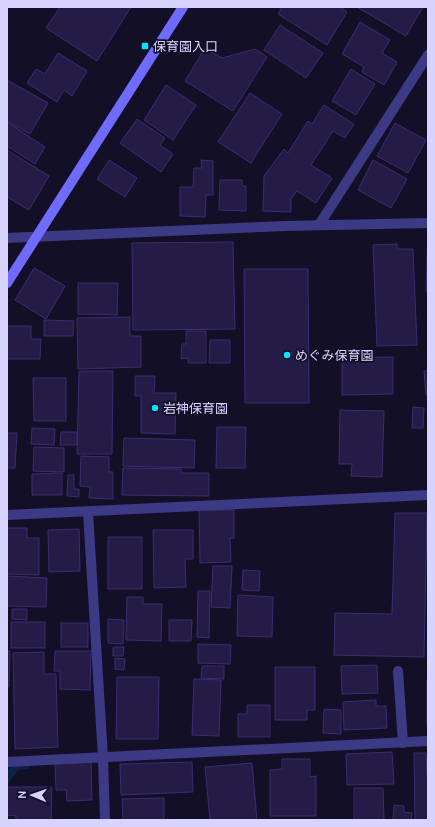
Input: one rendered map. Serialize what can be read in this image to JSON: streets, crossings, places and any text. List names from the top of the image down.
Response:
{
  "places": {
    "transit": ["保育園入口"],
    "other": ["めぐみ保育園", "岩神保育園"]
  },
  "north": "left"
}
